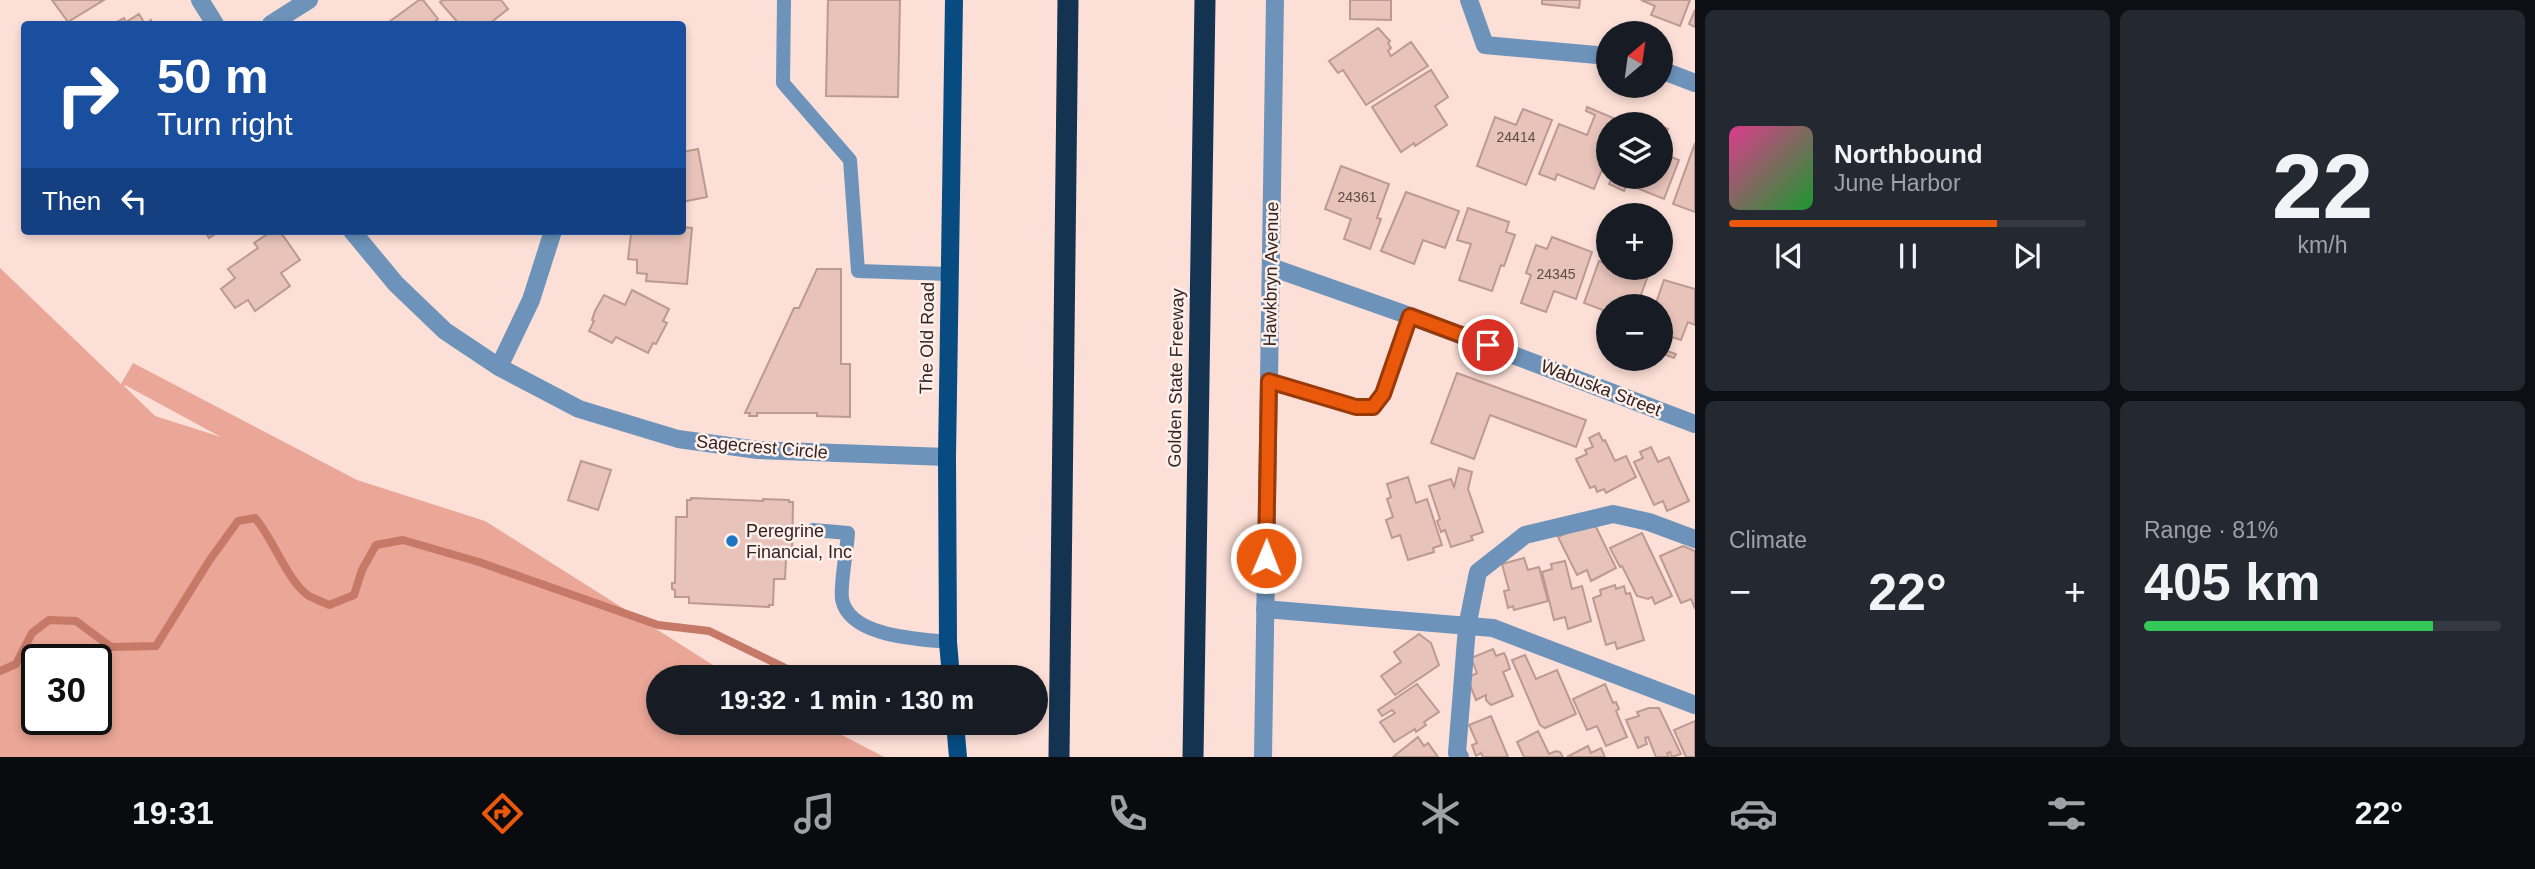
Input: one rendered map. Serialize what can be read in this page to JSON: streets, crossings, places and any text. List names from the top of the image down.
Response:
{
  "streets": {
    "highway": ["Golden State Freeway"],
    "main road": ["The Old Road"],
    "street": ["Hawkbryn Avenue", "Wabuska Street", "Sagecrest Circle"]
  },
  "crossings": [
    ["Hawkbryn Avenue", "Wabuska Street"],
    ["The Old Road", "Sagecrest Circle"]
  ],
  "places": ["Peregrine Financial, Inc"],
  "house_numbers": ["24414", "24361", "24345"],
  "north": "top right",
  "page": {
    "tile": [
      ["22", "km/h"],
      "Climate",
      ["Range · 81%", "405 km"]
    ],
    "map_buttons": ["+", "−"],
    "turn": ["50 m", "Turn right"],
    "song": ["Northbound", "June Harbor"],
    "then": "Then",
    "heat": ["−", "22°", "+"],
    "limit": "30",
    "trip": "19:32 · 1 min · 130 m",
    "tabs": ["19:31", "22°"]
  }
}
